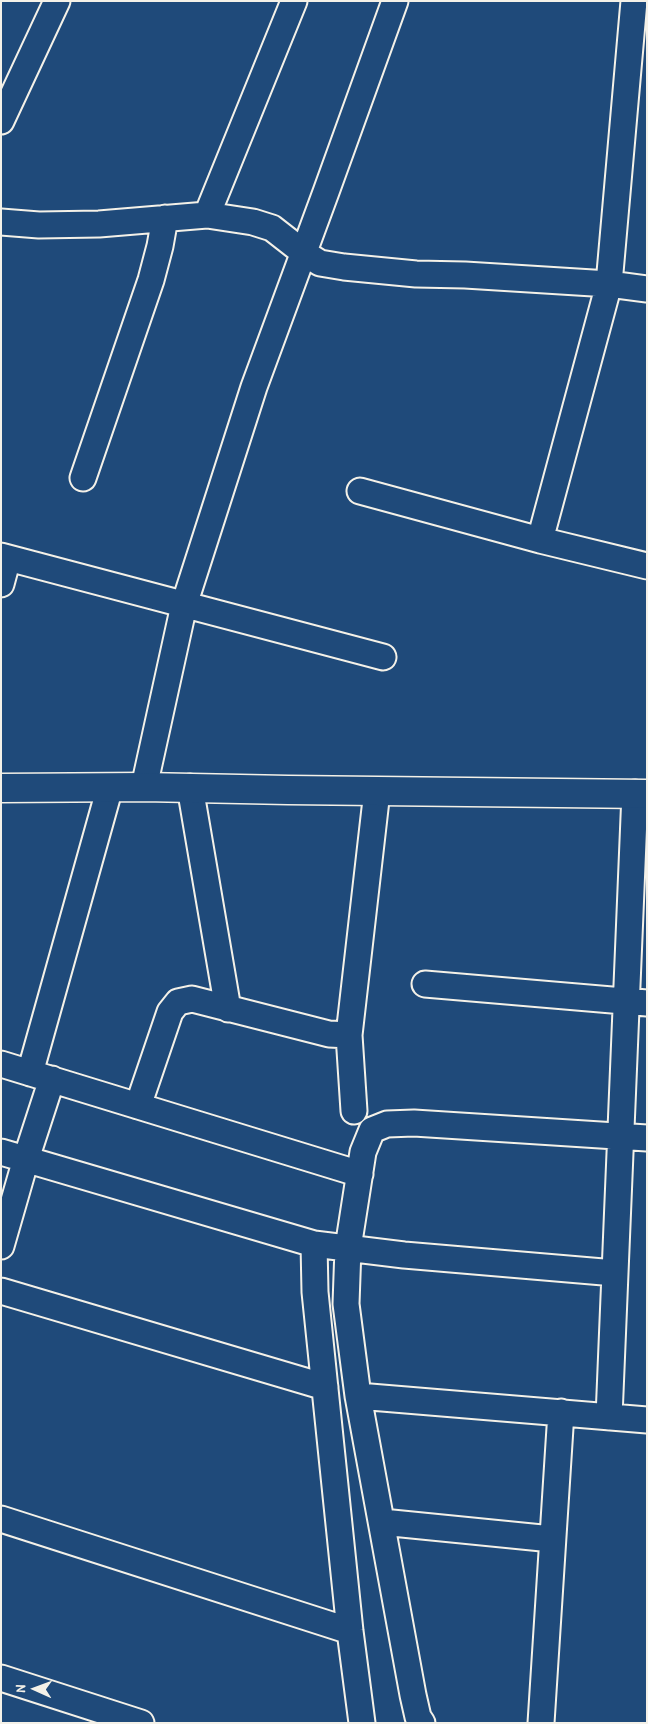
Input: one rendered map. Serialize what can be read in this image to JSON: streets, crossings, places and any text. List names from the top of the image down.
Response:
{
  "north": "left"
}
